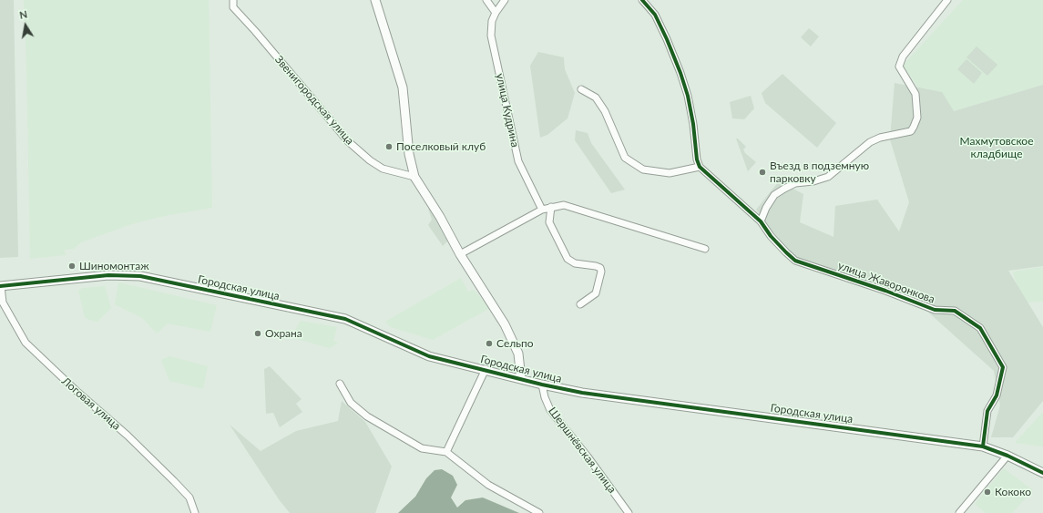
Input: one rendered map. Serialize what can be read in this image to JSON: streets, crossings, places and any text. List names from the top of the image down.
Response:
{
  "streets": {
    "street": [
      "Звенигородская улица",
      "улица Кудрина",
      "улица Жаворонкова",
      "Городская улица",
      "Логовая улица",
      "Шершнёвская улица"
    ]
  },
  "crossings": [
    ["улица Жаворонкова", "Городская улица"],
    ["Городская улица", "Логовая улица"],
    ["Городская улица", "Шершнёвская улица"]
  ],
  "parks": ["Махмутовское кладбище"],
  "places": [
    "Поселковый клуб",
    "Въезд в подземную парковку",
    "Шиномонтаж",
    "Охрана",
    "Сельпо",
    "Кококо"
  ],
  "north": "top"
}
